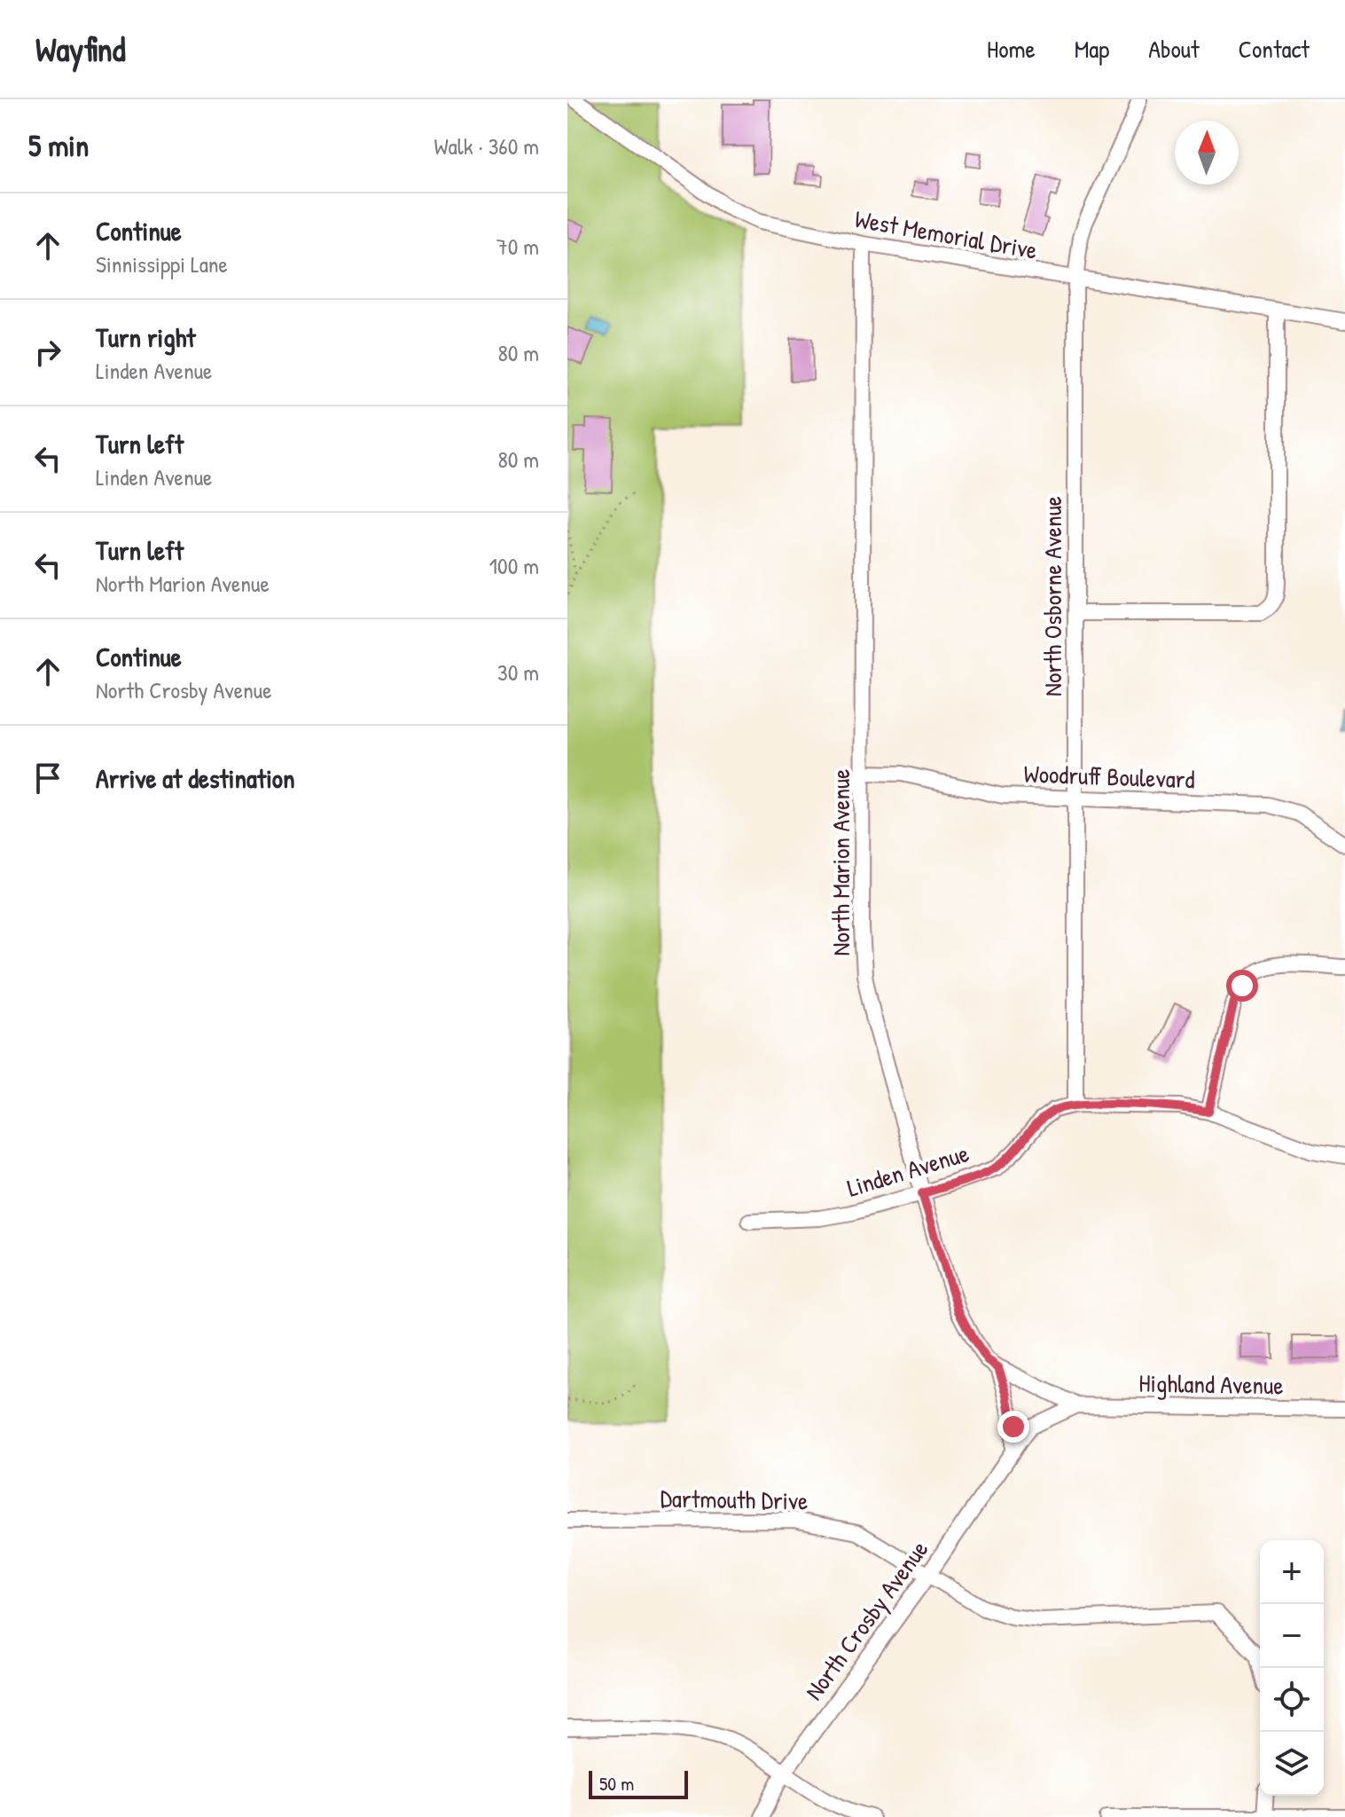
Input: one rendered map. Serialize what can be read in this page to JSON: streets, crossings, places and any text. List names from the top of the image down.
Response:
{
  "streets": {
    "street": [
      "West Memorial Drive",
      "North Osborne Avenue",
      "Woodruff Boulevard",
      "North Marion Avenue",
      "Linden Avenue",
      "Highland Avenue",
      "Dartmouth Drive",
      "North Crosby Avenue"
    ]
  },
  "crossings": [
    ["West Memorial Drive", "North Osborne Avenue"],
    ["West Memorial Drive", "North Marion Avenue"],
    ["North Osborne Avenue", "Woodruff Boulevard"],
    ["North Osborne Avenue", "Linden Avenue"],
    ["Woodruff Boulevard", "North Marion Avenue"],
    ["North Marion Avenue", "Linden Avenue"],
    ["North Marion Avenue", "Highland Avenue"],
    ["North Marion Avenue", "North Crosby Avenue"],
    ["Highland Avenue", "North Crosby Avenue"],
    ["Dartmouth Drive", "North Crosby Avenue"]
  ],
  "scale_bar": "50 m",
  "north": "top",
  "page": {
    "header": "Wayfind",
    "nav": [
      "Home",
      "Map",
      "About",
      "Contact"
    ],
    "heading": ["5 min", "Walk · 360 m"],
    "list": [
      ["Continue", "Sinnissippi Lane", "70 m"],
      ["Turn right", "Linden Avenue", "80 m"],
      ["Turn left", "Linden Avenue", "80 m"],
      ["Turn left", "North Marion Avenue", "100 m"],
      ["Continue", "North Crosby Avenue", "30 m"],
      "Arrive at destination"
    ],
    "map_buttons": ["+", "−"],
    "scale": "50 m"
  }
}
